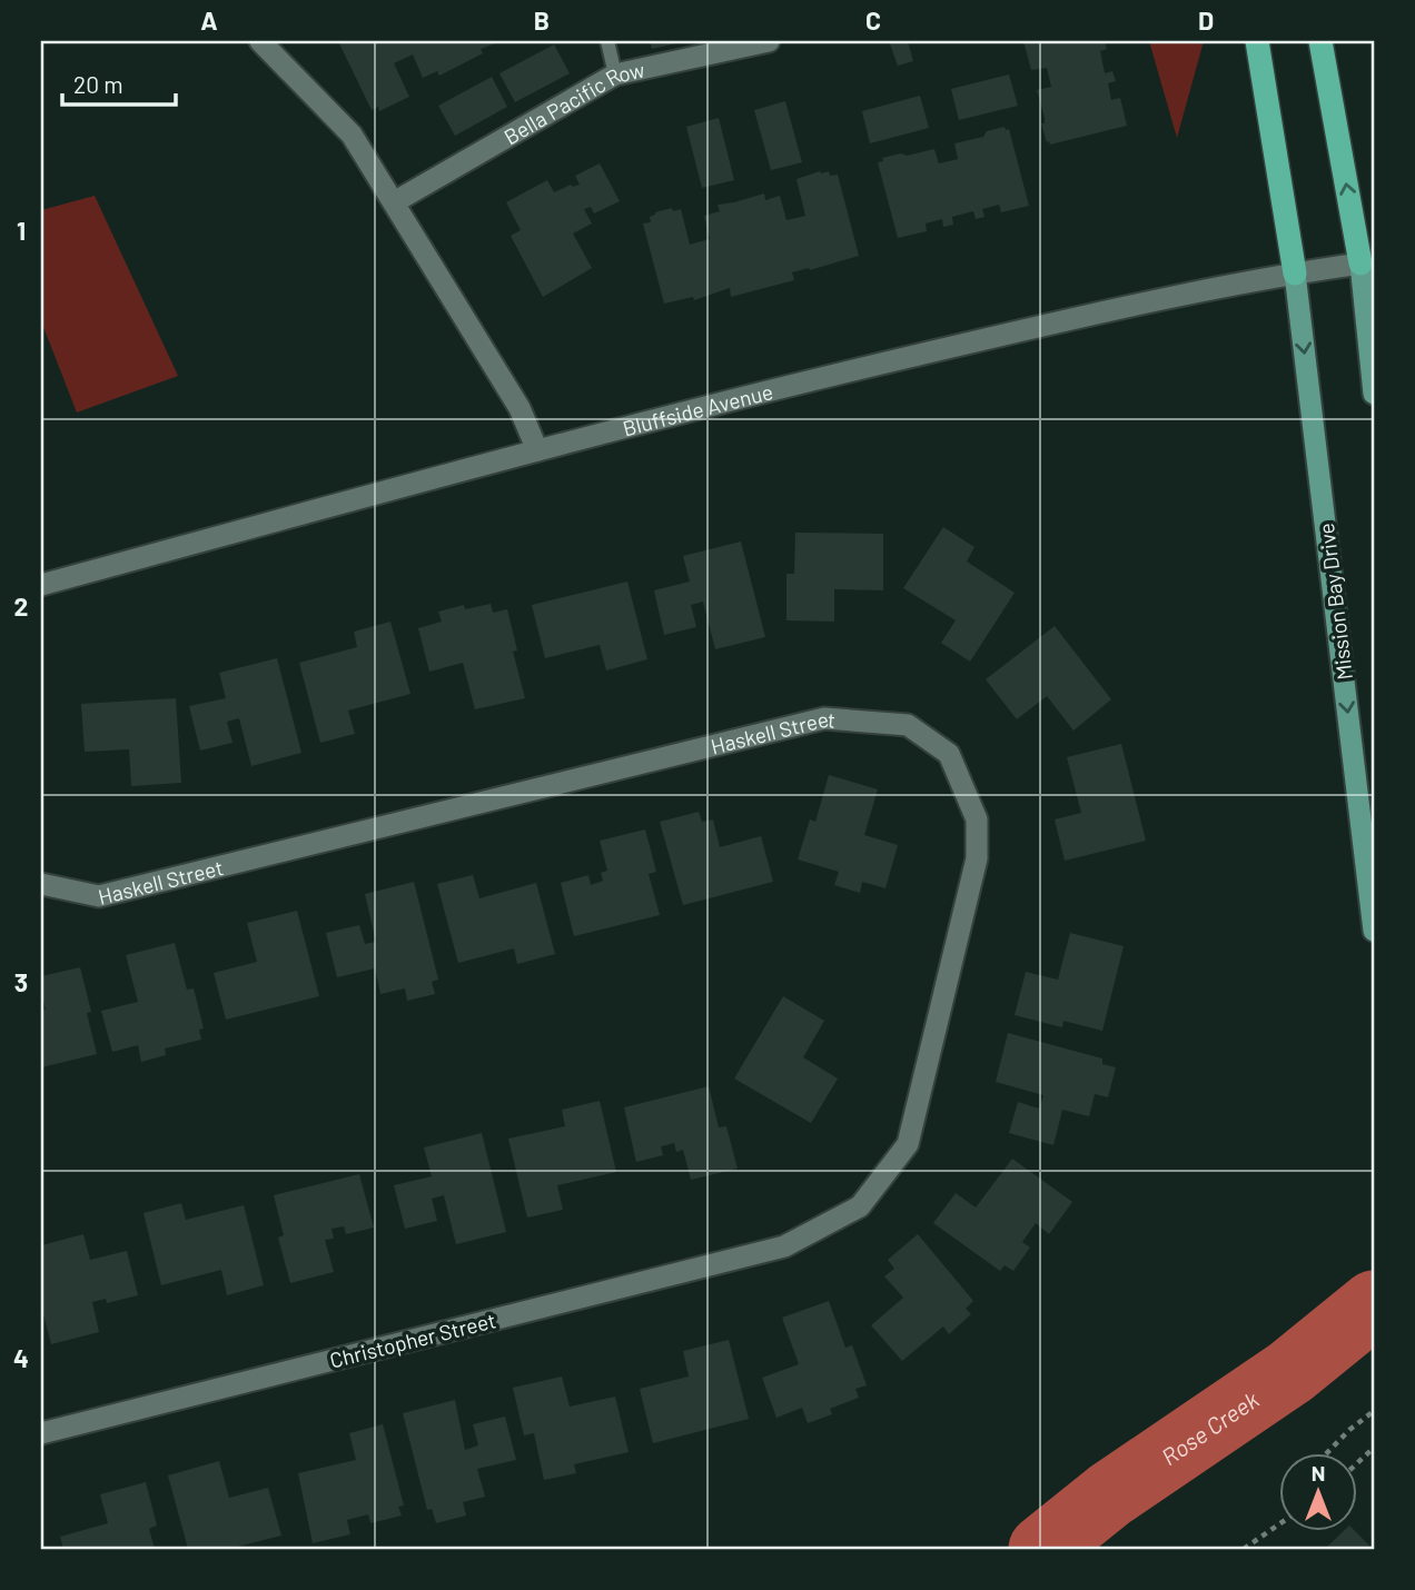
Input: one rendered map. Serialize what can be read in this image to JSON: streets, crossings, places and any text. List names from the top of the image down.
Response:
{
  "streets": {
    "main road": ["Mission Bay Drive"],
    "street": [
      "Bella Pacific Row",
      "Bluffside Avenue",
      "Haskell Street",
      "Christopher Street"
    ]
  },
  "crossings": [
    ["Bluffside Avenue", "Mission Bay Drive"],
    ["Haskell Street", "Christopher Street"]
  ],
  "one_way": ["Mission Bay Drive"],
  "water": ["Rose Creek"],
  "scale_bar": "20 m",
  "north": "top",
  "grid": {
    "columns": [
      "A",
      "B",
      "C",
      "D"
    ],
    "rows": [
      "1",
      "2",
      "3",
      "4"
    ]
  }
}
